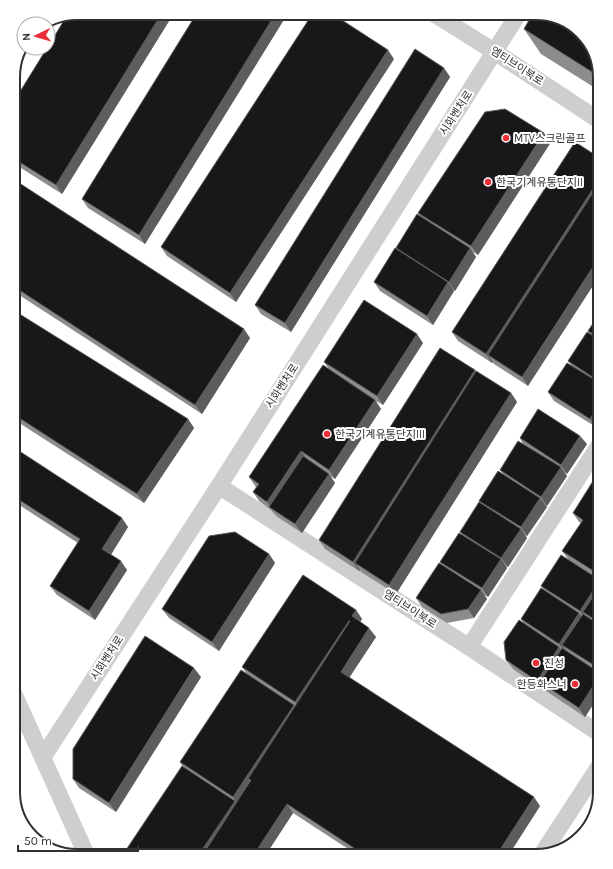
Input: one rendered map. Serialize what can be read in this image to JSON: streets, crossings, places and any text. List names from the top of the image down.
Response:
{
  "streets": {
    "street": ["엠티브이북로", "시화벤처로"]
  },
  "crossings": [
    ["엠티브이북로", "시화벤처로"]
  ],
  "places": [
    "MTV스크린골프",
    "한국기계유통단지II",
    "한국기계유통단지III",
    "진성",
    "한등화스너"
  ],
  "scale_bar": "50 m",
  "north": "left"
}
